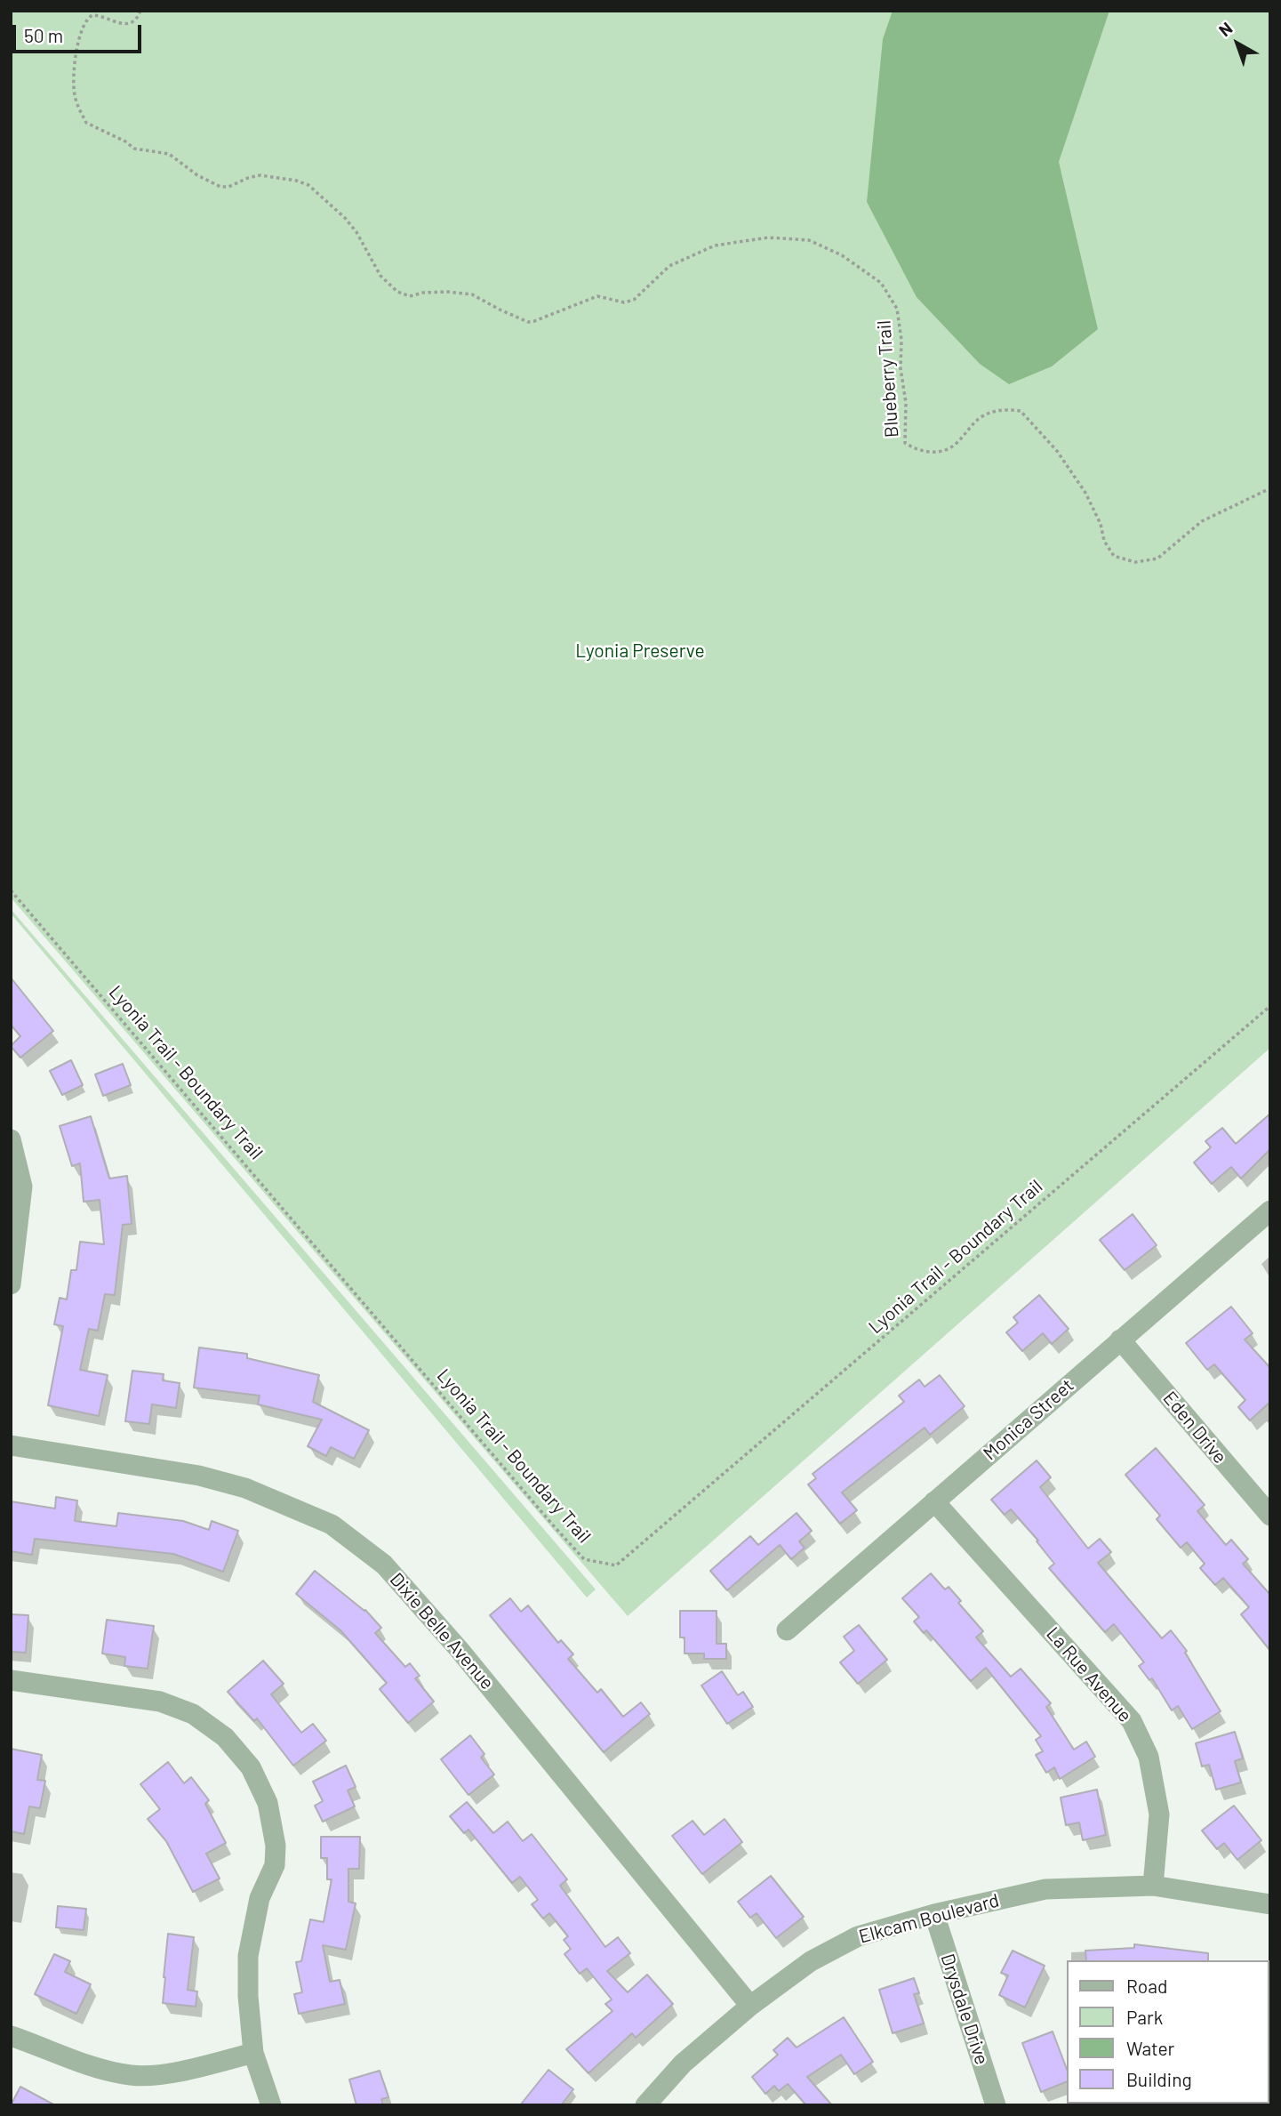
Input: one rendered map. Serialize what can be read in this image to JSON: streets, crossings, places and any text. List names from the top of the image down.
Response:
{
  "streets": {
    "street": [
      "Monica Street",
      "Eden Drive",
      "Dixie Belle Avenue",
      "La Rue Avenue",
      "Elkcam Boulevard",
      "Drysdale Drive"
    ],
    "path": ["Blueberry Trail", "Lyonia Trail - Boundary Trail"]
  },
  "crossings": [
    ["Monica Street", "Eden Drive"],
    ["Monica Street", "La Rue Avenue"],
    ["Dixie Belle Avenue", "Elkcam Boulevard"],
    ["La Rue Avenue", "Elkcam Boulevard"],
    ["Elkcam Boulevard", "Drysdale Drive"]
  ],
  "parks": ["Lyonia Preserve"],
  "legend": [
    "Road",
    "Park",
    "Water",
    "Building"
  ],
  "scale_bar": "50 m",
  "north": "top left"
}
